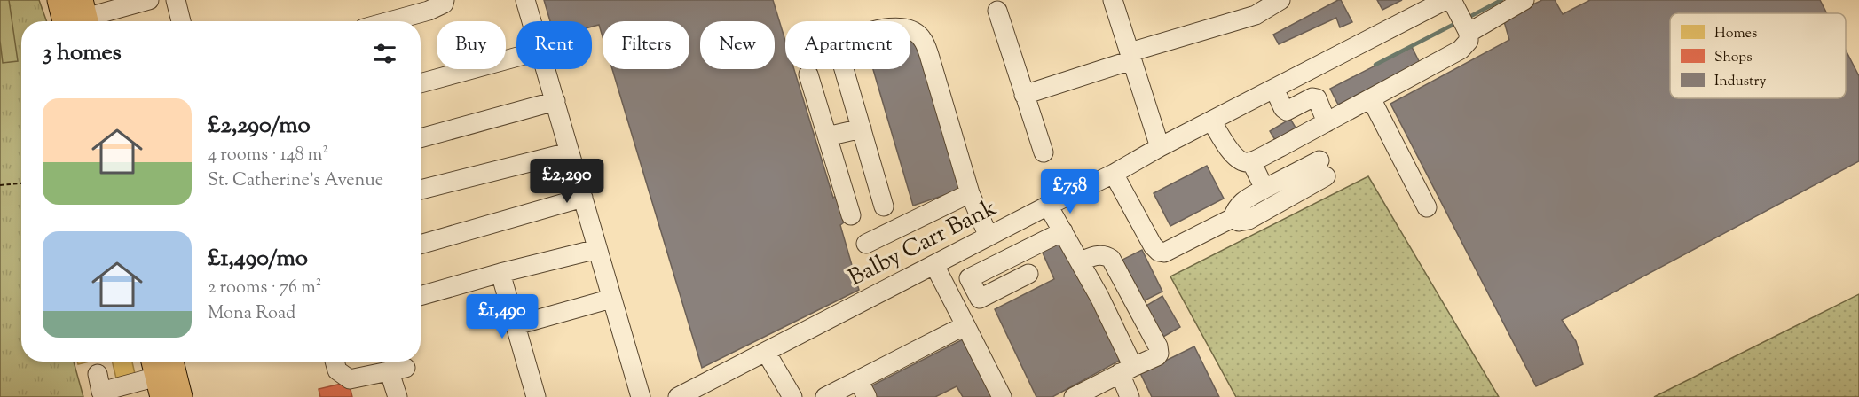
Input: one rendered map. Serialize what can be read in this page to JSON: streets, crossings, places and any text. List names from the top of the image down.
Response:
{
  "streets": {
    "street": ["Balby Carr Bank"]
  },
  "legend": ["Homes", "Shops", "Industry"],
  "page": {
    "chip": [
      "Buy",
      "Rent",
      "Filters",
      "New",
      "Apartment"
    ],
    "heading": "3 homes",
    "list": [
      {
        "name": "£2,290/mo",
        "note": "4 rooms · 148 m² · St. Catherine's Avenue"
      },
      {
        "name": "£1,490/mo",
        "note": "2 rooms · 76 m² · Mona Road"
      }
    ],
    "price": ["£2,290", "£758", "£1,490"]
  }
}
